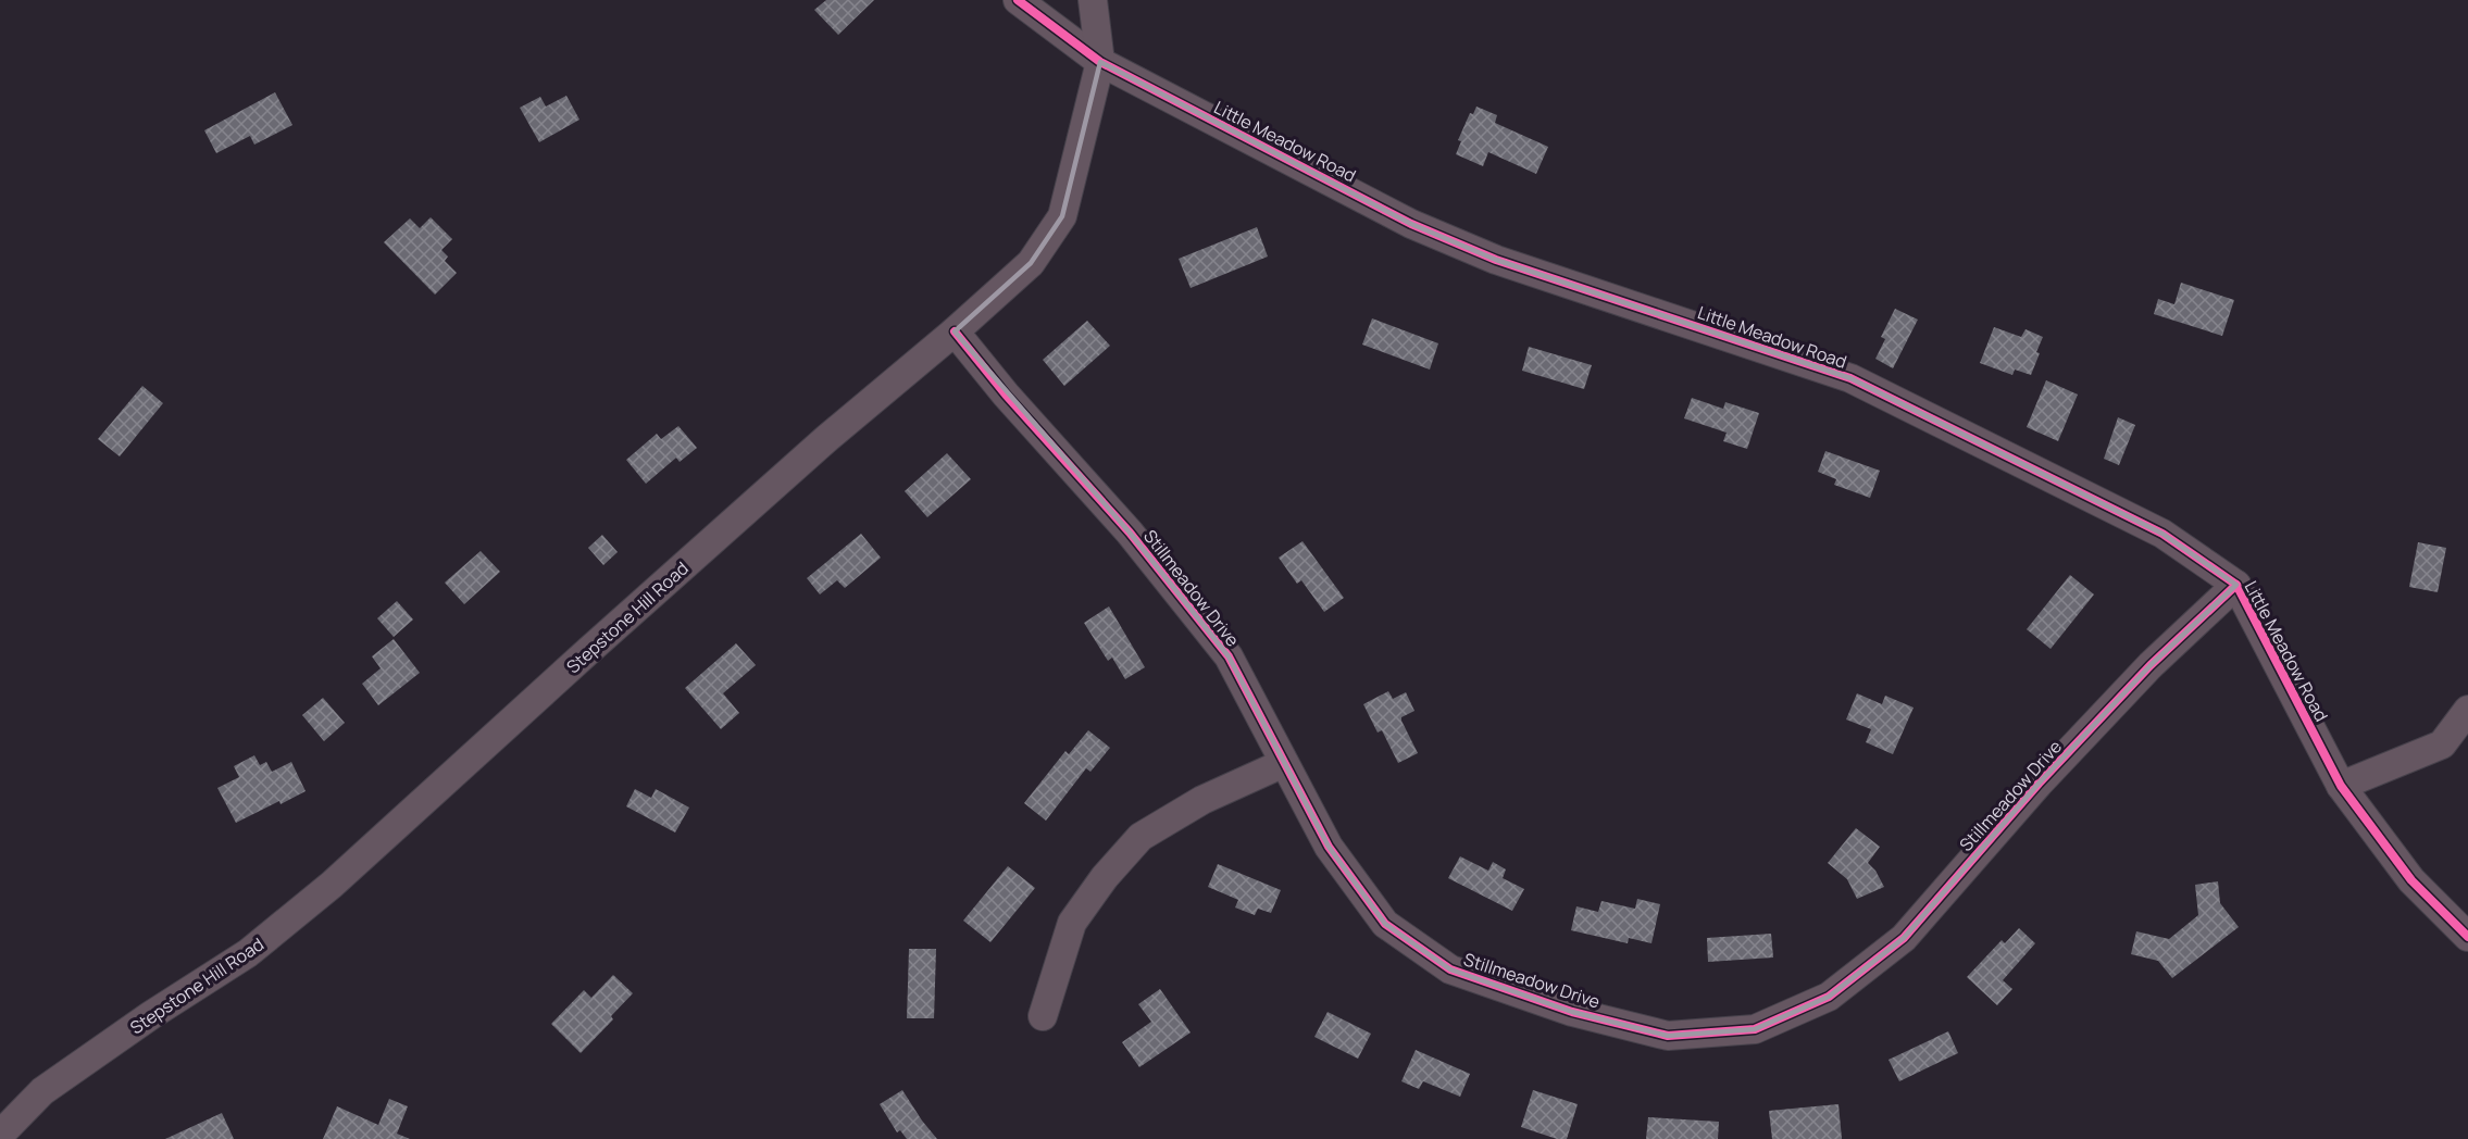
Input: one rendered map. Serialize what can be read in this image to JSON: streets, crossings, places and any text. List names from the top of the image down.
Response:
{
  "streets": {
    "street": ["Little Meadow Road", "Stillmeadow Drive", "Stepstone Hill Road"]
  },
  "crossings": [
    ["Little Meadow Road", "Stillmeadow Drive"],
    ["Little Meadow Road", "Stepstone Hill Road"],
    ["Stillmeadow Drive", "Stepstone Hill Road"]
  ]
}
